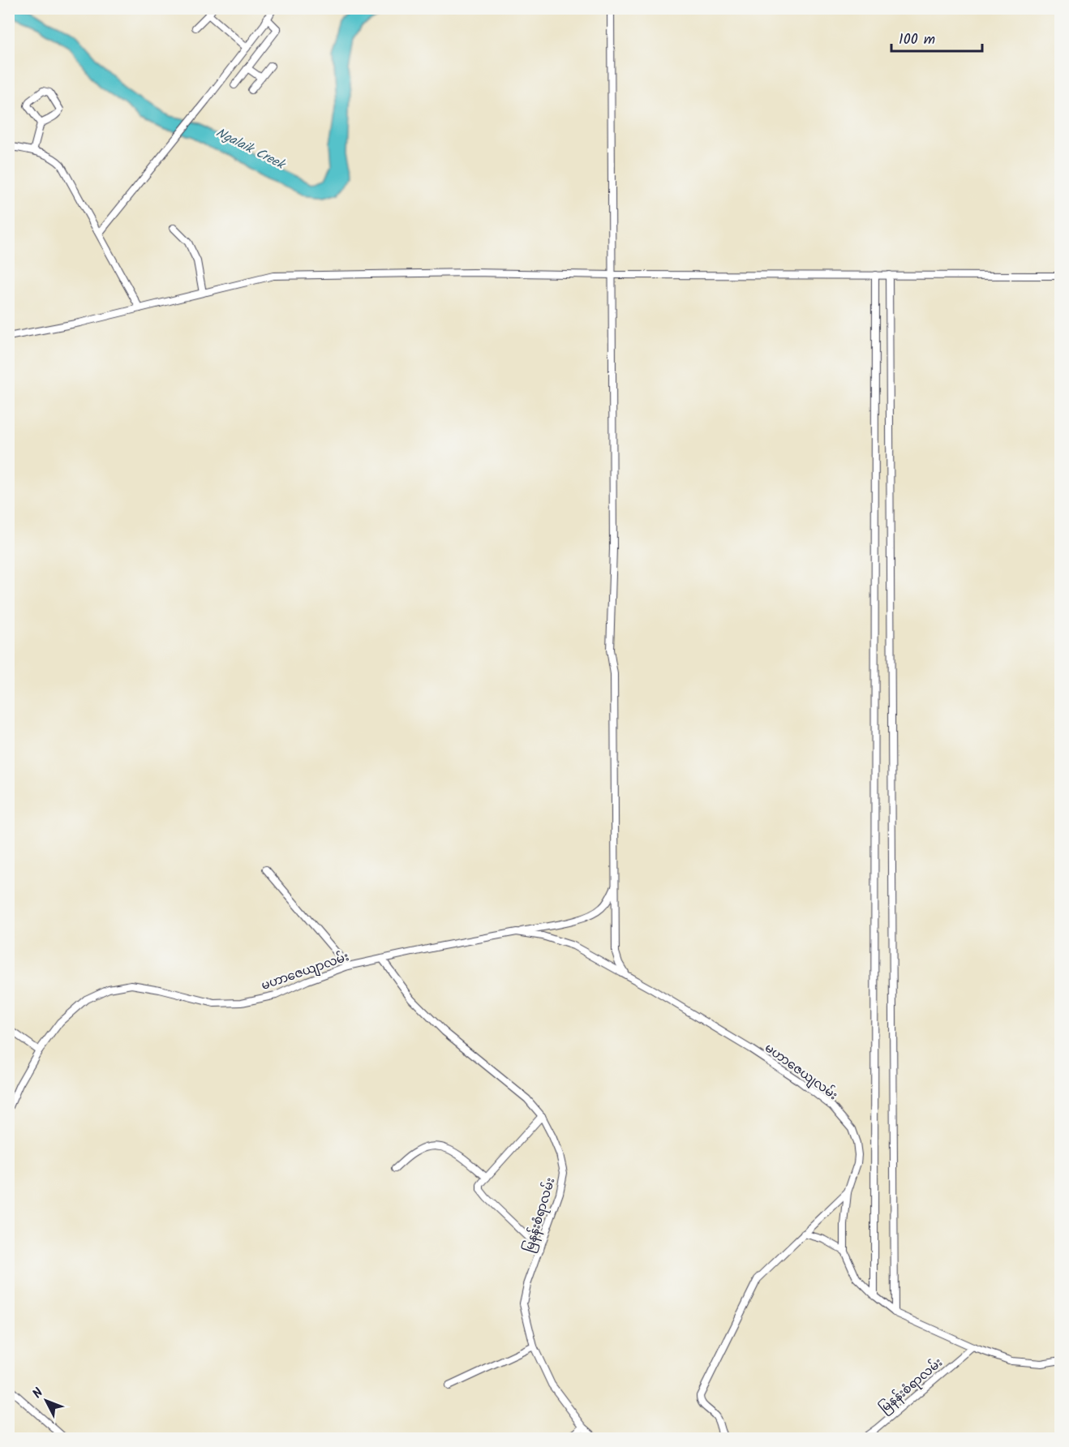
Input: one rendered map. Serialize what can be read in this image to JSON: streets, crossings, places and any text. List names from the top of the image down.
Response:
{
  "streets": {
    "street": ["မဟာဇေယျာလမ်း", "မဟာဇေယျလမ်း", "မြနန်းစံရာလမ်း"]
  },
  "crossings": [
    ["မဟာဇေယျာလမ်း", "မဟာဇေယျလမ်း"],
    ["မဟာဇေယျာလမ်း", "မြနန်းစံရာလမ်း"],
    ["မဟာဇေယျလမ်း", "မြနန်းစံရာလမ်း"]
  ],
  "water": ["Ngalaik Creek"],
  "scale_bar": "100 m",
  "north": "top left"
}
